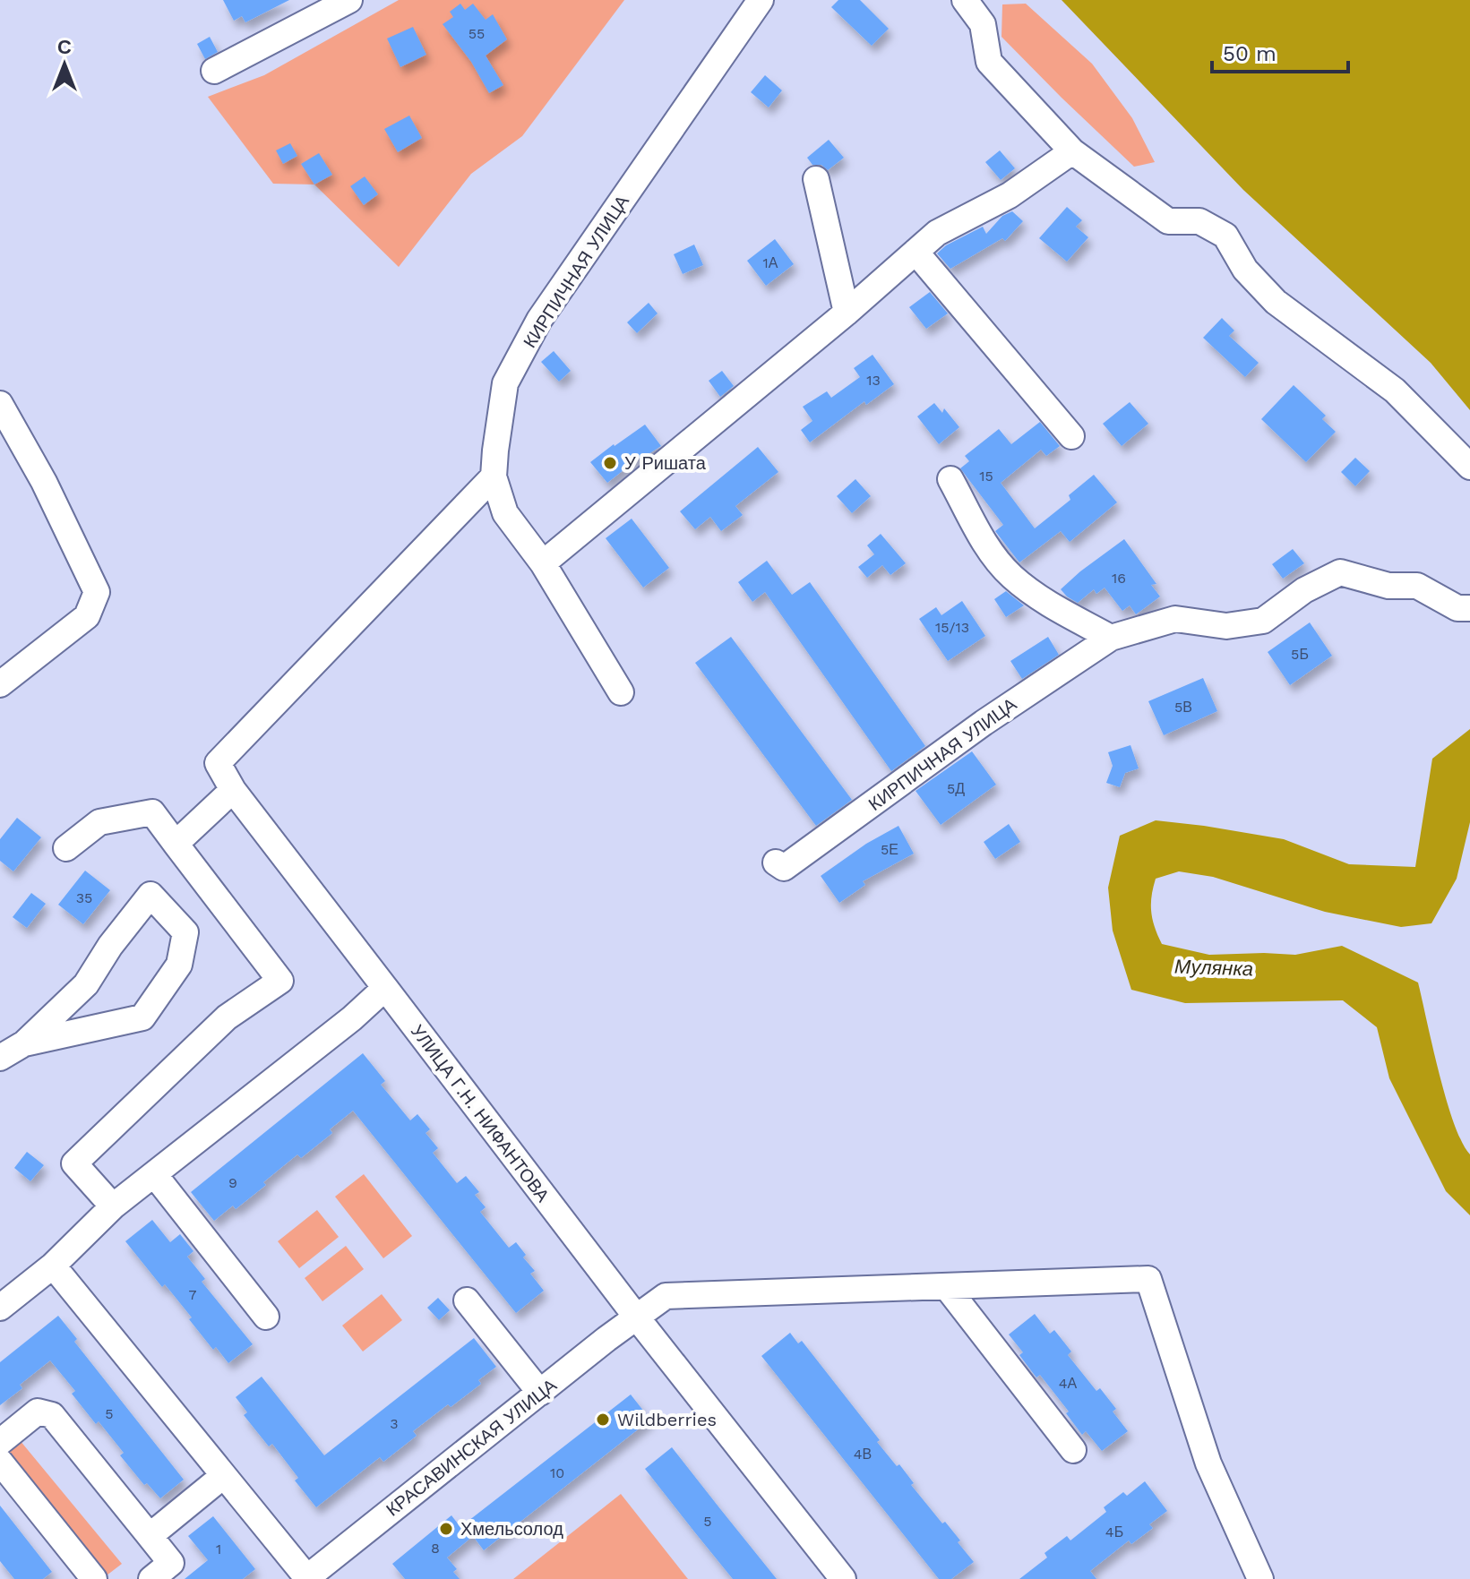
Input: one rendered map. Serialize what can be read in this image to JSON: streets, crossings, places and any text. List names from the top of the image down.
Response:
{
  "streets": {
    "street": ["КИРПИЧНАЯ УЛИЦА", "УЛИЦА Г.Н. НИФАНТОВА", "КРАСАВИНСКАЯ УЛИЦА"]
  },
  "crossings": [
    ["КИРПИЧНАЯ УЛИЦА", "УЛИЦА Г.Н. НИФАНТОВА"],
    ["УЛИЦА Г.Н. НИФАНТОВА", "КРАСАВИНСКАЯ УЛИЦА"]
  ],
  "water": ["Мулянка"],
  "places": ["У Ришата", "Wildberries", "Хмельсолод"],
  "house_numbers": [
    "55",
    "1А",
    "13",
    "15",
    "16",
    "15/13",
    "5Б",
    "5В",
    "5Д",
    "5Е",
    "35",
    "9",
    "7",
    "4А",
    "5",
    "3",
    "4В",
    "10",
    "5",
    "4Б",
    "8",
    "1"
  ],
  "scale_bar": "50 m",
  "north": "top"
}
